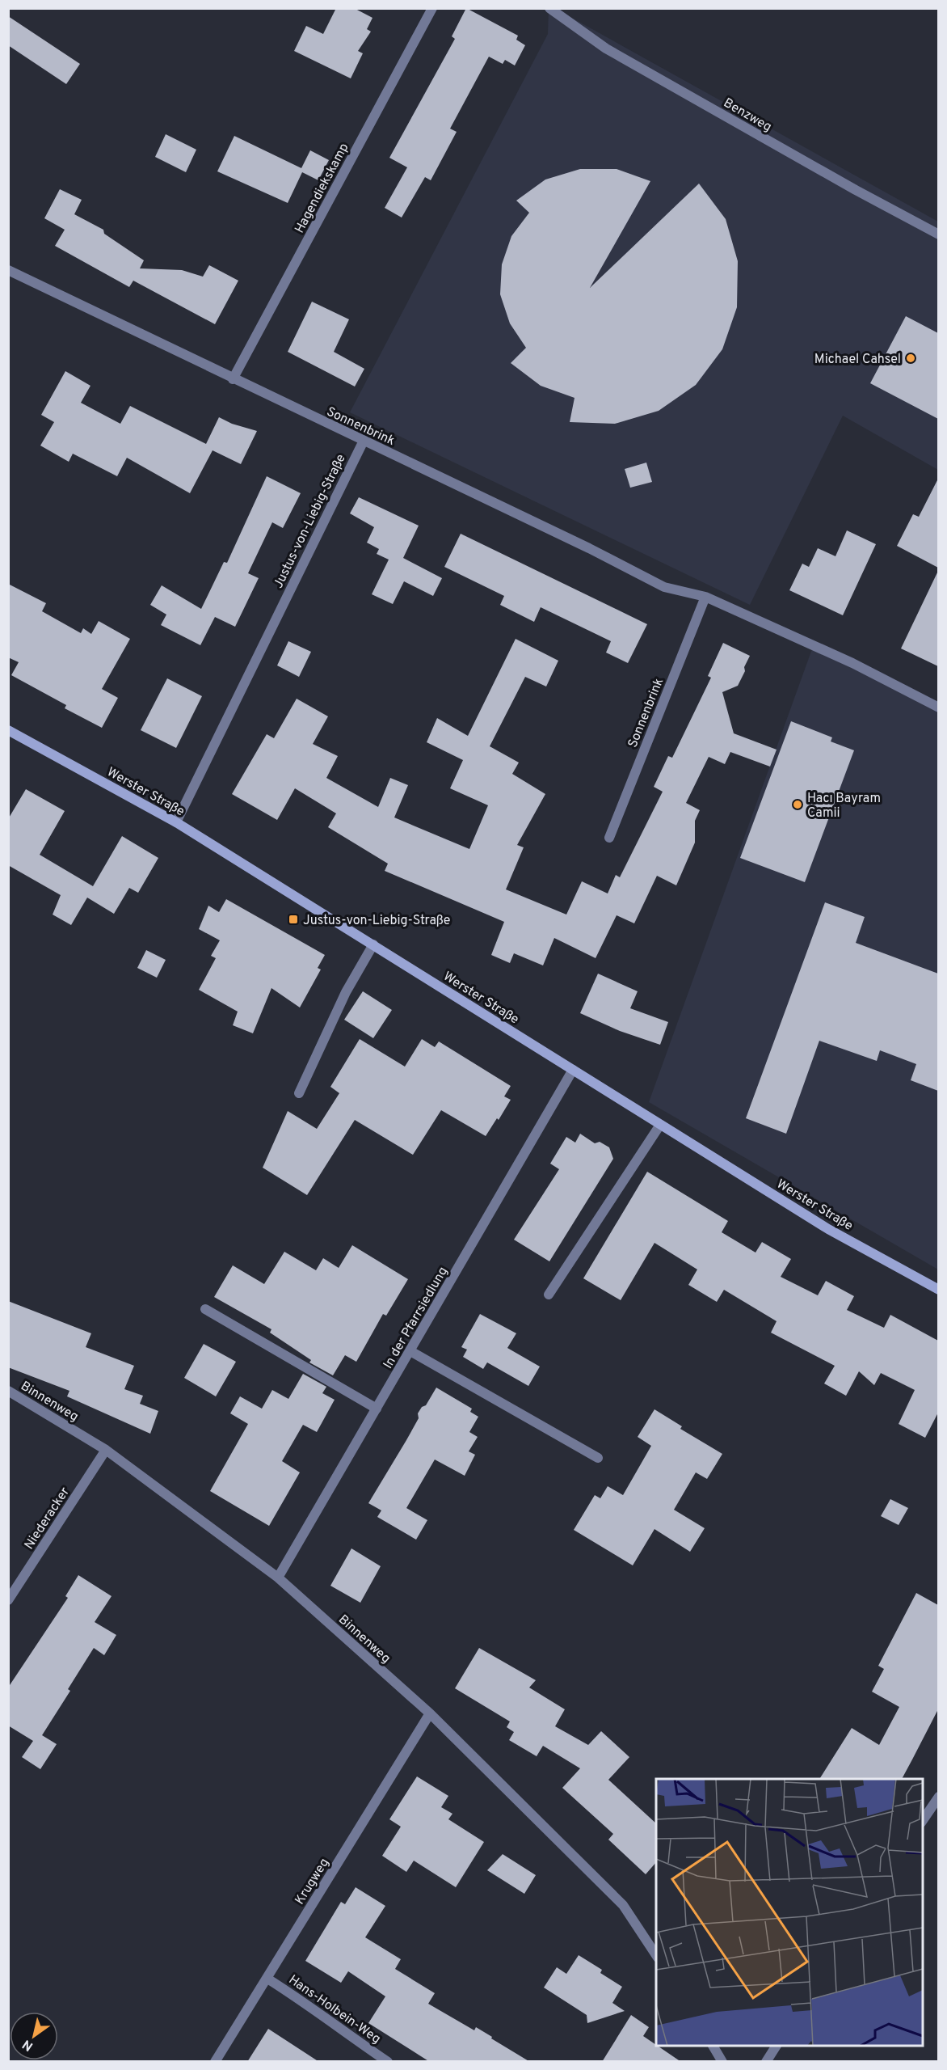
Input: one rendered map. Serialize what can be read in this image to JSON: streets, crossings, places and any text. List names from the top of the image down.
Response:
{
  "streets": {
    "main road": ["Werster Straße"],
    "street": [
      "Benzweg",
      "Hagendiekskamp",
      "Sonnenbrink",
      "Justus-von-Liebig-Straße",
      "In der Pfarrsiedlung",
      "Binnenweg",
      "Niederacker",
      "Krugweg",
      "Hans-Holbein-Weg"
    ]
  },
  "crossings": [
    ["Hagendiekskamp", "Sonnenbrink"],
    ["Sonnenbrink", "Justus-von-Liebig-Straße"],
    ["Justus-von-Liebig-Straße", "Werster Straße"],
    ["Werster Straße", "In der Pfarrsiedlung"],
    ["In der Pfarrsiedlung", "Binnenweg"],
    ["Binnenweg", "Niederacker"],
    ["Binnenweg", "Krugweg"],
    ["Krugweg", "Hans-Holbein-Weg"]
  ],
  "places": {
    "other": ["Michael Cahsel", "Hacı Bayram Camii"],
    "transit": ["Justus-von-Liebig-Straße"]
  },
  "north": "bottom left"
}
